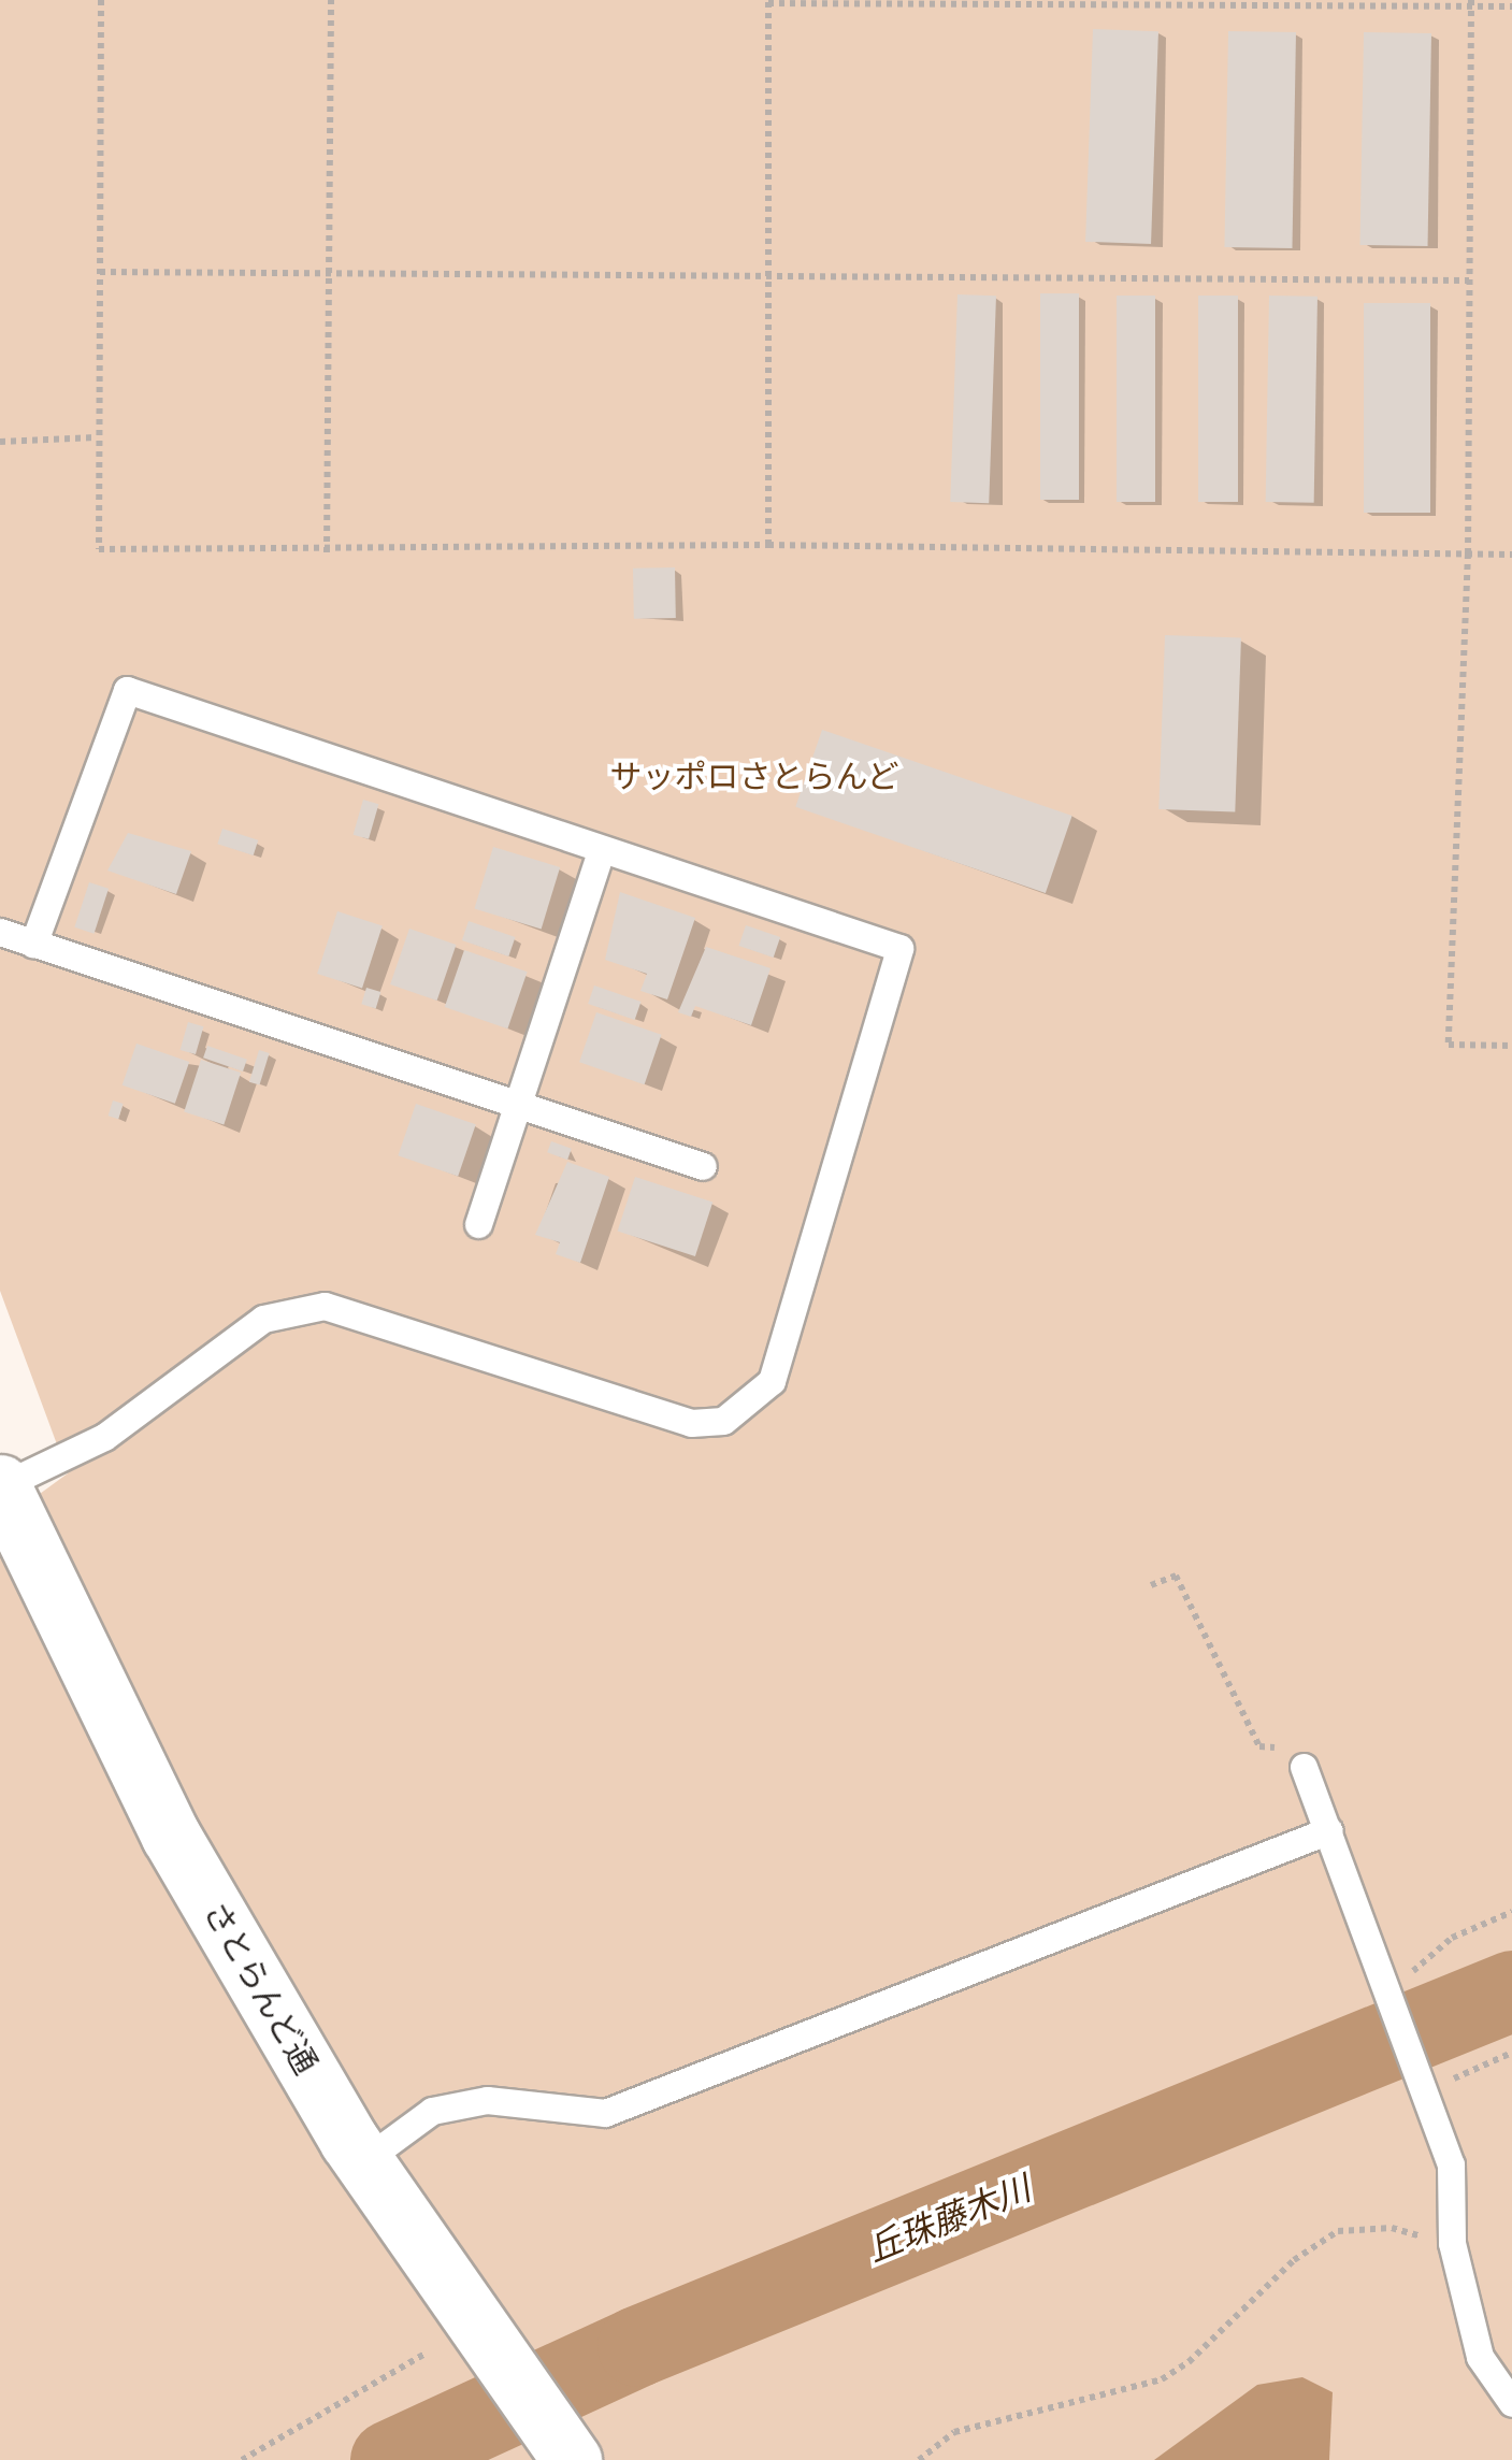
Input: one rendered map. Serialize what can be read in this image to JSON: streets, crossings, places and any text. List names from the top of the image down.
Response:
{
  "streets": {
    "street": ["さとらんど通"]
  },
  "water": ["丘珠藤木川"],
  "parks": ["サッポロさとらんど"]
}
